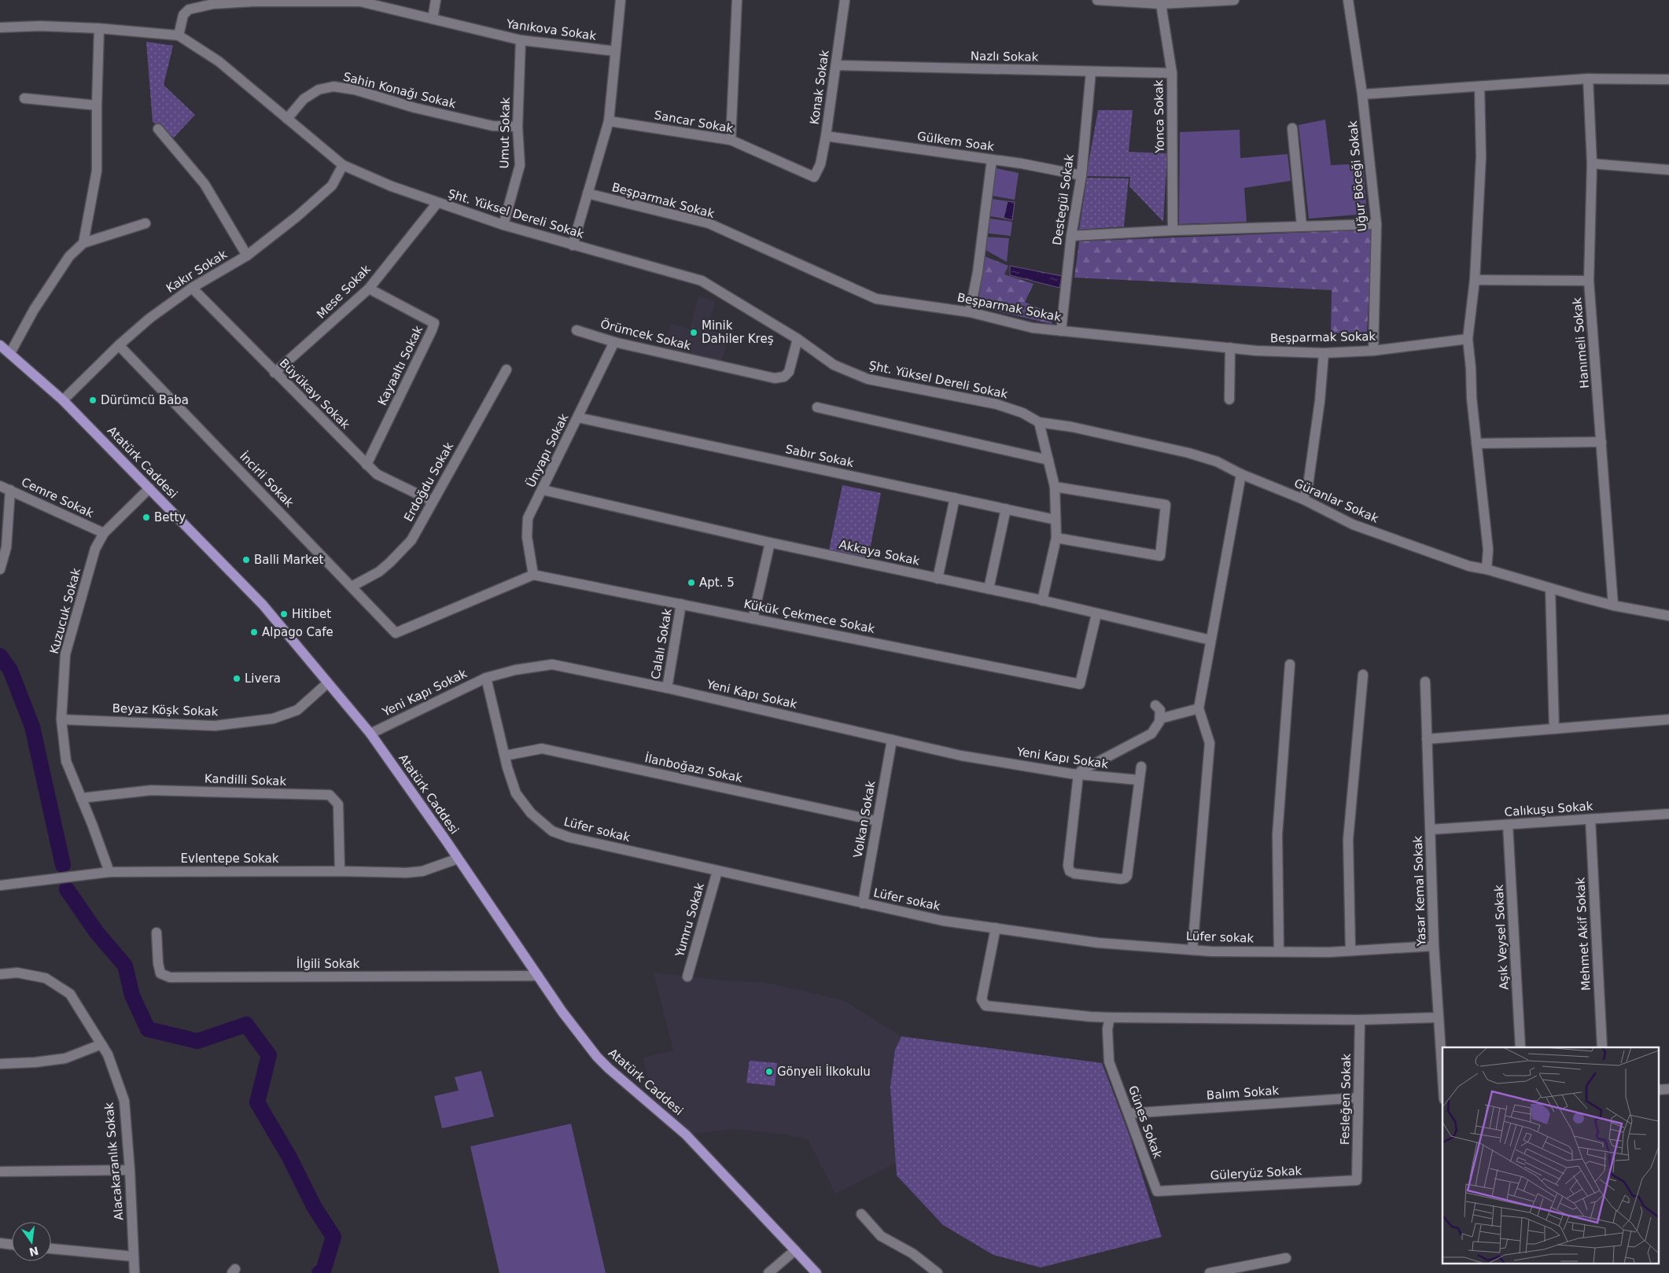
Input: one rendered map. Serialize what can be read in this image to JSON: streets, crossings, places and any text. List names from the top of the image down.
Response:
{
  "streets": {
    "main road": ["Atatürk Caddesi"],
    "street": [
      "Yanıkova Sokak",
      "Nazlı Sokak",
      "Konak Sokak",
      "Sahin Konağı Sokak",
      "Yonca Sokak",
      "Sancar Sokak",
      "Umut Sokak",
      "Gülkem Soak",
      "Uğur Böceği Sokak",
      "Destegül Sokak",
      "Beşparmak Sokak",
      "Şht. Yüksel Dereli Sokak",
      "Kakır Sokak",
      "Mese Sokak",
      "Örümcek Sokak",
      "Hanımeli Sokak",
      "Kayaaltı Sokak",
      "Büyükayı Sokak",
      "Ünyapı Sokak",
      "Sabır Sokak",
      "İncirli Sokak",
      "Erdoğdu Sokak",
      "Cemre Sokak",
      "Güranlar Sokak",
      "Akkaya Sokak",
      "Kuzucuk Sokak",
      "Kükük Çekmece Sokak",
      "Calalı Sokak",
      "Yeni Kapı Sokak",
      "Beyaz Köşk Sokak",
      "İlanboğazı Sokak",
      "Kandilli Sokak",
      "Calıkuşu Sokak",
      "Volkan Sokak",
      "Lüfer sokak",
      "Evlentepe Sokak",
      "Yasar Kemal Sokak",
      "Yumru Sokak",
      "Mehmet Akif Sokak",
      "Aşık Veysel Sokak",
      "İlgili Sokak",
      "Balım Sokak",
      "Fesleğen Sokak",
      "Günes Sokak",
      "Alacakaranlık Sokak",
      "Güleryüz Sokak"
    ]
  },
  "crossings": [
    ["Yanıkova Sokak", "Umut Sokak"],
    ["Yanıkova Sokak", "Şht. Yüksel Dereli Sokak"],
    ["Nazlı Sokak", "Konak Sokak"],
    ["Nazlı Sokak", "Yonca Sokak"],
    ["Nazlı Sokak", "Destegül Sokak"],
    ["Konak Sokak", "Sancar Sokak"],
    ["Konak Sokak", "Gülkem Soak"],
    ["Sahin Konağı Sokak", "Umut Sokak"],
    ["Sahin Konağı Sokak", "Şht. Yüksel Dereli Sokak"],
    ["Umut Sokak", "Şht. Yüksel Dereli Sokak"],
    ["Gülkem Soak", "Destegül Sokak"],
    ["Uğur Böceği Sokak", "Beşparmak Sokak"],
    ["Destegül Sokak", "Beşparmak Sokak"],
    ["Şht. Yüksel Dereli Sokak", "Kakır Sokak"],
    ["Şht. Yüksel Dereli Sokak", "Mese Sokak"],
    ["Şht. Yüksel Dereli Sokak", "Örümcek Sokak"],
    ["Şht. Yüksel Dereli Sokak", "Güranlar Sokak"],
    ["Kakır Sokak", "Büyükayı Sokak"],
    ["Kakır Sokak", "Atatürk Caddesi"],
    ["Kakır Sokak", "İncirli Sokak"],
    ["Mese Sokak", "Kayaaltı Sokak"],
    ["Mese Sokak", "Büyükayı Sokak"],
    ["Örümcek Sokak", "Ünyapı Sokak"],
    ["Hanımeli Sokak", "Güranlar Sokak"],
    ["Kayaaltı Sokak", "Büyükayı Sokak"],
    ["Büyükayı Sokak", "Erdoğdu Sokak"],
    ["Ünyapı Sokak", "Sabır Sokak"],
    ["Ünyapı Sokak", "İncirli Sokak"],
    ["Ünyapı Sokak", "Akkaya Sokak"],
    ["Ünyapı Sokak", "Kükük Çekmece Sokak"],
    ["Atatürk Caddesi", "Kuzucuk Sokak"],
    ["Atatürk Caddesi", "Yeni Kapı Sokak"],
    ["Atatürk Caddesi", "Beyaz Köşk Sokak"],
    ["Atatürk Caddesi", "Evlentepe Sokak"],
    ["Atatürk Caddesi", "İlgili Sokak"],
    ["İncirli Sokak", "Erdoğdu Sokak"],
    ["İncirli Sokak", "Kükük Çekmece Sokak"],
    ["Cemre Sokak", "Kuzucuk Sokak"],
    ["Akkaya Sokak", "Kükük Çekmece Sokak"],
    ["Kuzucuk Sokak", "Beyaz Köşk Sokak"],
    ["Kuzucuk Sokak", "Kandilli Sokak"],
    ["Kuzucuk Sokak", "Evlentepe Sokak"],
    ["Kükük Çekmece Sokak", "Calalı Sokak"],
    ["Calalı Sokak", "Yeni Kapı Sokak"],
    ["Yeni Kapı Sokak", "Volkan Sokak"],
    ["Yeni Kapı Sokak", "Lüfer sokak"],
    ["İlanboğazı Sokak", "Volkan Sokak"],
    ["İlanboğazı Sokak", "Lüfer sokak"],
    ["Kandilli Sokak", "Evlentepe Sokak"],
    ["Calıkuşu Sokak", "Yasar Kemal Sokak"],
    ["Calıkuşu Sokak", "Mehmet Akif Sokak"],
    ["Calıkuşu Sokak", "Aşık Veysel Sokak"],
    ["Volkan Sokak", "Lüfer sokak"],
    ["Lüfer sokak", "Yasar Kemal Sokak"],
    ["Lüfer sokak", "Yumru Sokak"],
    ["Balım Sokak", "Fesleğen Sokak"],
    ["Balım Sokak", "Günes Sokak"],
    ["Fesleğen Sokak", "Güleryüz Sokak"],
    ["Günes Sokak", "Güleryüz Sokak"]
  ],
  "places": [
    "Minik Dahiler Kreş",
    "Dürümcü Baba",
    "Betty",
    "Balli Market",
    "Apt. 5",
    "Hitibet",
    "Alpago Cafe",
    "Livera",
    "Gönyeli İlkokulu"
  ],
  "north": "bottom"
}
